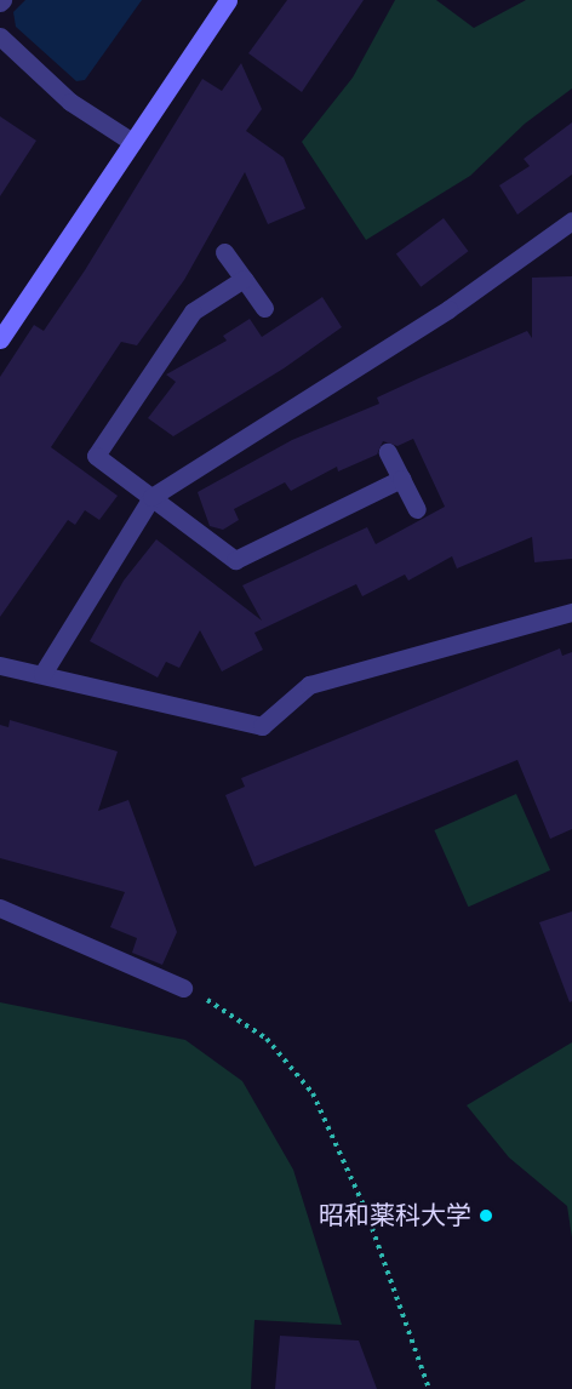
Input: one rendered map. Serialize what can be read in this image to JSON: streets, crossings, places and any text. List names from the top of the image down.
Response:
{
  "places": ["昭和薬科大学"]
}
